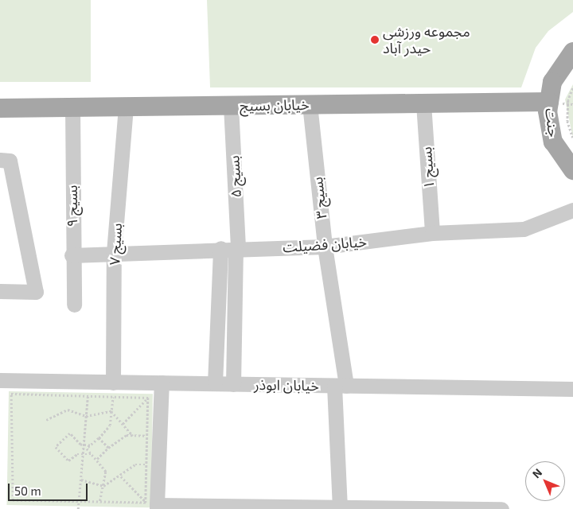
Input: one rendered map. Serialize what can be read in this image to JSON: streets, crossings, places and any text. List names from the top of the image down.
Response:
{
  "streets": {
    "main road": ["خیابان بسیج", "جنت"],
    "street": [
      "بسیج ۱",
      "بسیج ۵",
      "بسیج ۳",
      "بسیج ۹",
      "بسیج ۷",
      "خیابان فضیلت",
      "خیابان ابوذر"
    ]
  },
  "crossings": [
    ["خیابان بسیج", "جنت"],
    ["خیابان بسیج", "بسیج ۱"],
    ["خیابان بسیج", "بسیج ۵"],
    ["خیابان بسیج", "بسیج ۳"],
    ["خیابان بسیج", "بسیج ۹"],
    ["خیابان بسیج", "بسیج ۷"],
    ["بسیج ۱", "خیابان فضیلت"],
    ["بسیج ۵", "خیابان فضیلت"],
    ["بسیج ۵", "خیابان ابوذر"],
    ["بسیج ۳", "خیابان فضیلت"],
    ["بسیج ۳", "خیابان ابوذر"],
    ["بسیج ۹", "خیابان فضیلت"],
    ["بسیج ۷", "خیابان فضیلت"],
    ["بسیج ۷", "خیابان ابوذر"]
  ],
  "places": ["مجموعه ورزشی حیدر آباد"],
  "scale_bar": "50 m",
  "north": "top left"
}
